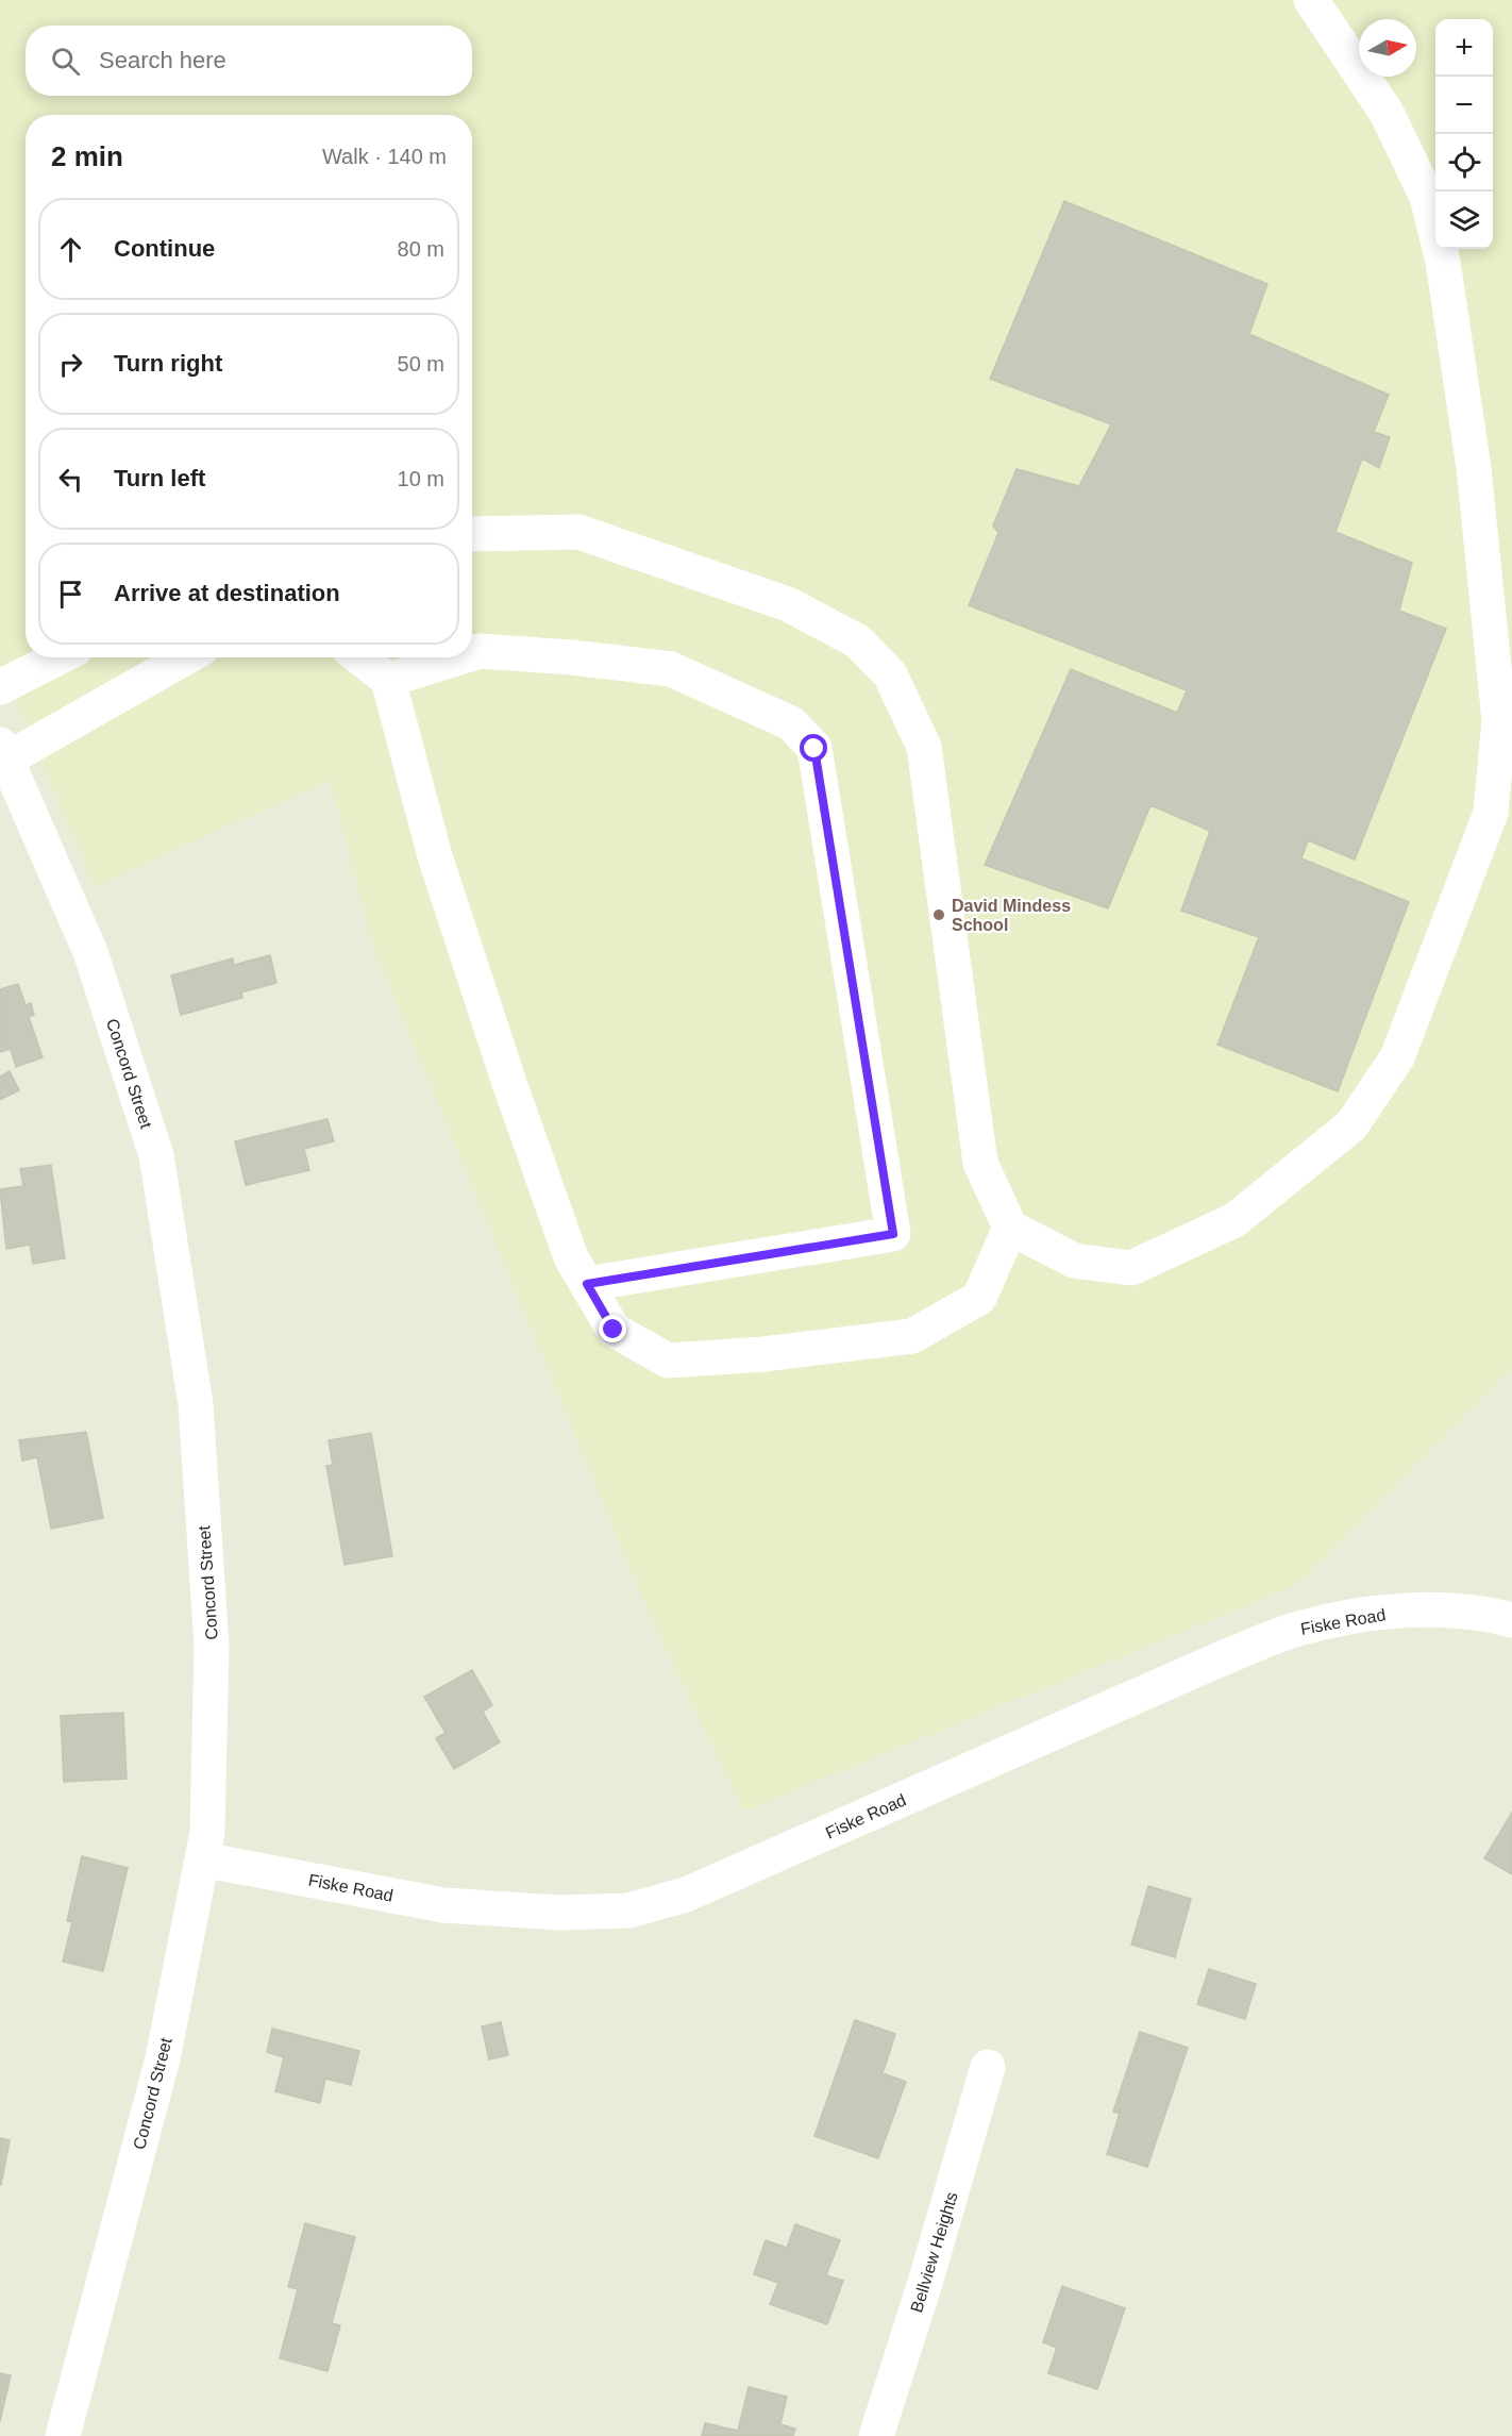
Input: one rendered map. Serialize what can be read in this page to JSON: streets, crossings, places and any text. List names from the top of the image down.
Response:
{
  "streets": {
    "street": ["Concord Street", "Fiske Road", "Bellview Heights"]
  },
  "crossings": [
    ["Concord Street", "Fiske Road"]
  ],
  "places": ["David Mindess School"],
  "north": "right",
  "page": {
    "map_buttons": ["+", "−"],
    "search": "Search here",
    "heading": ["2 min", "Walk · 140 m"],
    "list": [
      ["Continue", "80 m"],
      ["Turn right", "50 m"],
      ["Turn left", "10 m"],
      "Arrive at destination"
    ]
  }
}
